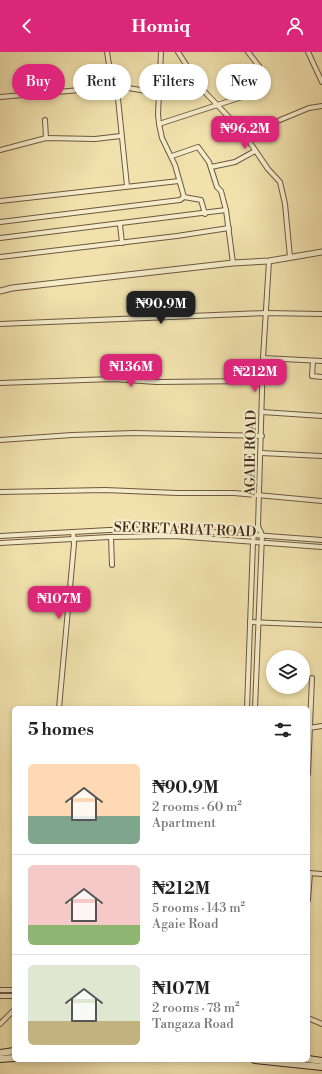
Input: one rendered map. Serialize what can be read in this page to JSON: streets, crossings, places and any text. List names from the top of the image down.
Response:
{
  "streets": {
    "street": ["AGAIE ROAD", "SECRETARIAT ROAD"]
  },
  "page": {
    "header": "Homiq",
    "chip": [
      "Buy",
      "Rent",
      "Filters",
      "New"
    ],
    "price": [
      "₦96.2M",
      "₦90.9M",
      "₦136M",
      "₦212M",
      "₦107M"
    ],
    "heading": "5 homes",
    "list": [
      {
        "name": "₦90.9M",
        "note": "2 rooms · 60 m² · Apartment"
      },
      {
        "name": "₦212M",
        "note": "5 rooms · 143 m² · Agaie Road"
      },
      {
        "name": "₦107M",
        "note": "2 rooms · 78 m² · Tangaza Road"
      }
    ]
  }
}
